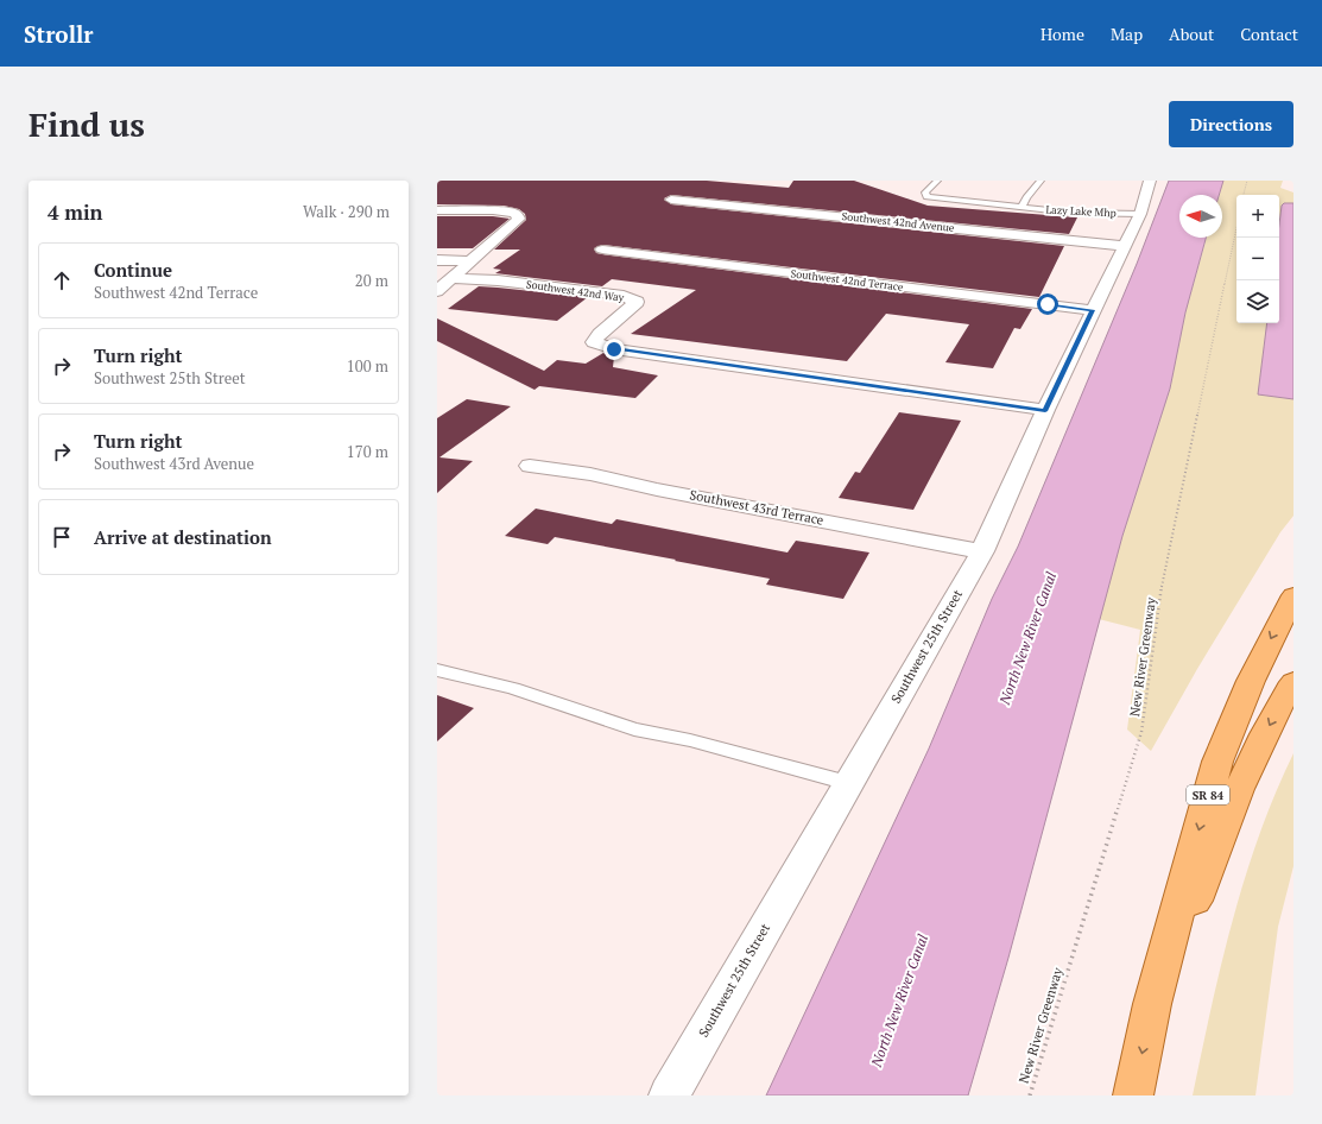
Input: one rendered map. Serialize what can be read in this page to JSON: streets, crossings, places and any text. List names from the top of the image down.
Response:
{
  "streets": {
    "main road": ["SR 84"],
    "street": [
      "Southwest 42nd Avenue",
      "Southwest 42nd Terrace",
      "Southwest 42nd Way",
      "Southwest 43rd Terrace",
      "Southwest 25th Street"
    ],
    "lane": ["Lazy Lake Mhp"],
    "path": ["New River Greenway"]
  },
  "crossings": [
    ["Lazy Lake Mhp", "Southwest 25th Street"],
    ["Southwest 42nd Avenue", "Southwest 25th Street"],
    ["Southwest 42nd Terrace", "Southwest 25th Street"],
    ["Southwest 42nd Way", "Southwest 25th Street"],
    ["Southwest 43rd Terrace", "Southwest 25th Street"]
  ],
  "water": ["North New River Canal"],
  "north": "left",
  "page": {
    "header": "Strollr",
    "nav": [
      "Home",
      "Map",
      "About",
      "Contact"
    ],
    "buttons": "Directions",
    "title": "Find us",
    "heading": ["4 min", "Walk · 290 m"],
    "map_buttons": ["+", "−"],
    "list": [
      ["Continue", "Southwest 42nd Terrace", "20 m"],
      ["Turn right", "Southwest 25th Street", "100 m"],
      ["Turn right", "Southwest 43rd Avenue", "170 m"],
      "Arrive at destination"
    ]
  }
}
